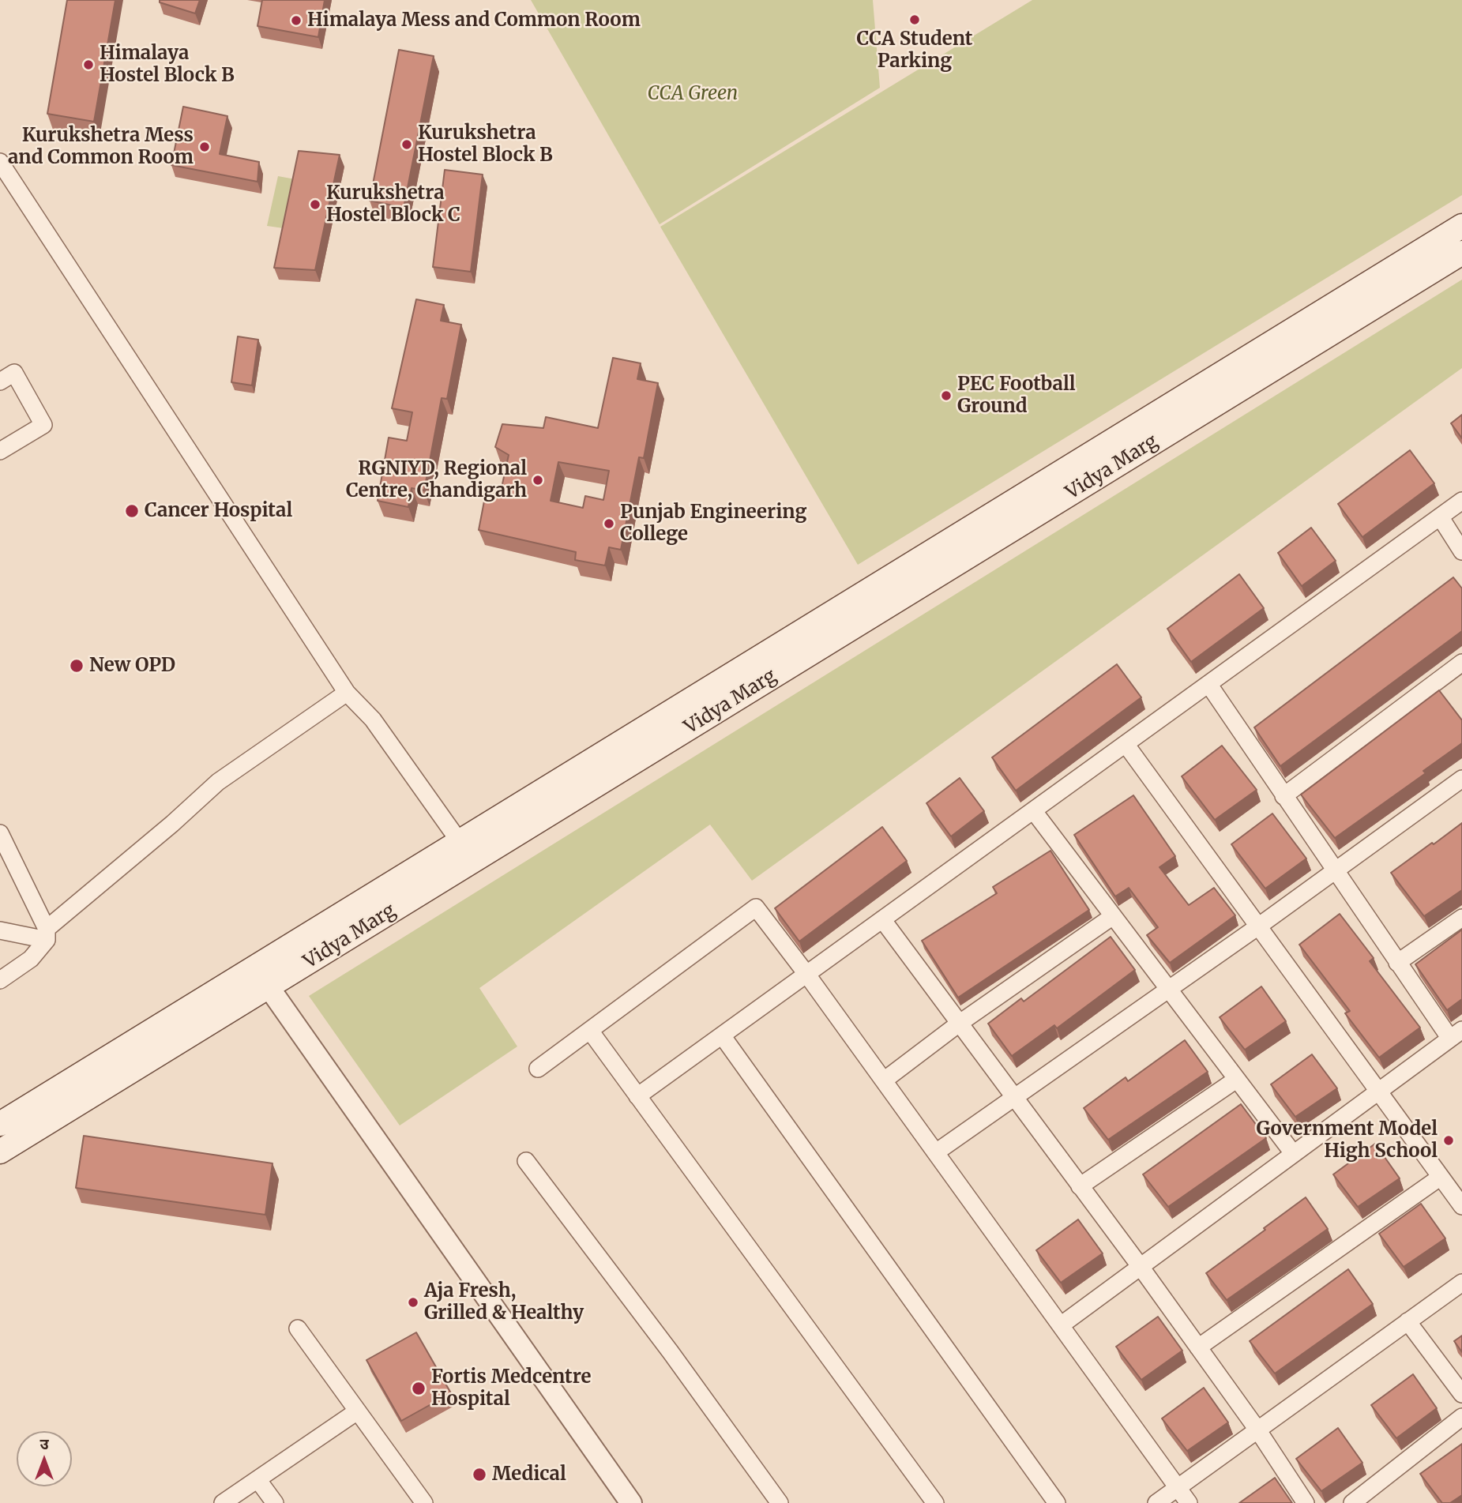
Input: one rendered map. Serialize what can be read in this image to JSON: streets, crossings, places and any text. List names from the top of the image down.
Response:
{
  "streets": {
    "main road": ["Vidya Marg"]
  },
  "parks": ["CCA Green"],
  "places": [
    "CCA Student Parking",
    "Himalaya Mess and Common Room",
    "Himalaya Hostel Block B",
    "Kurukshetra Hostel Block B",
    "Kurukshetra Mess and Common Room",
    "Kurukshetra Hostel Block C",
    "PEC Football Ground",
    "RGNIYD, Regional Centre, Chandigarh",
    "Cancer Hospital",
    "Punjab Engineering College",
    "New OPD",
    "Government Model High School",
    "Aja Fresh, Grilled & Healthy",
    "Fortis Medcentre Hospital",
    "Medical"
  ],
  "north": "top"
}
